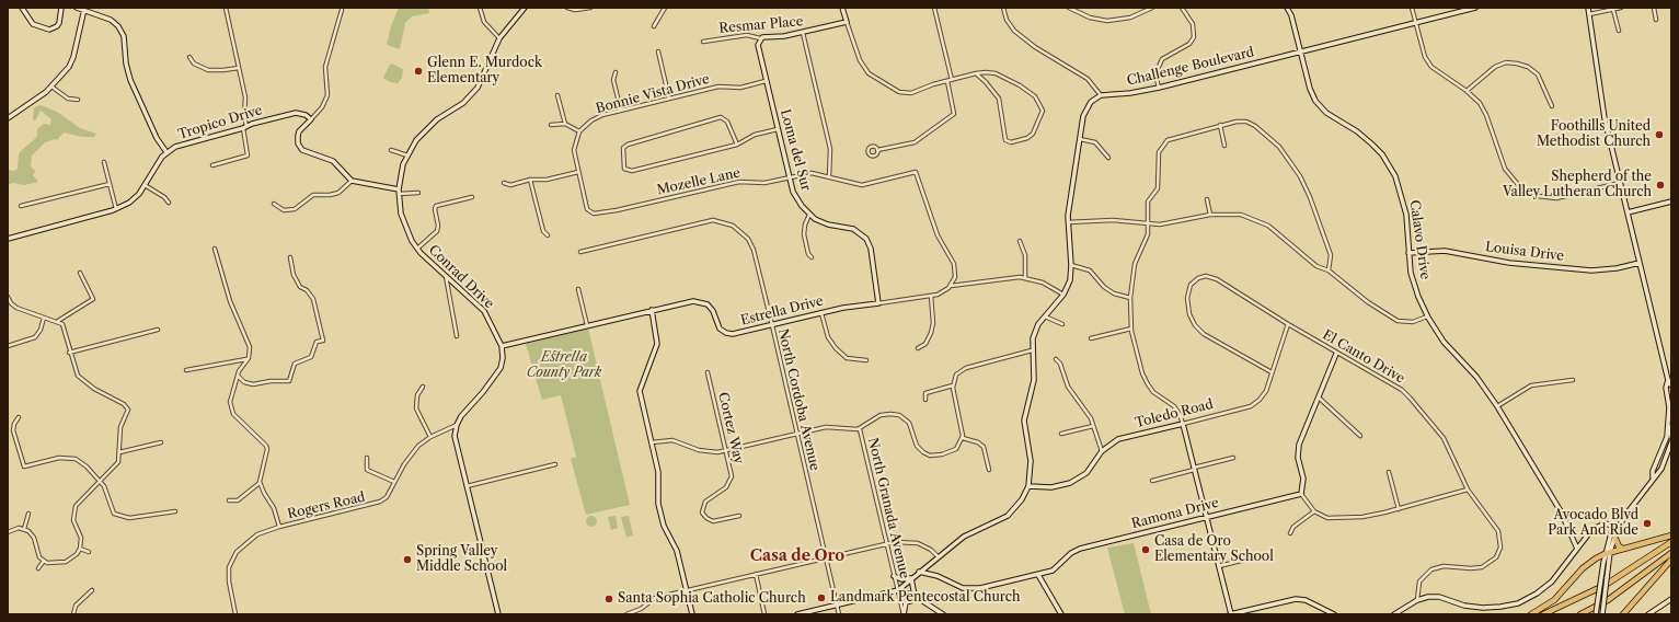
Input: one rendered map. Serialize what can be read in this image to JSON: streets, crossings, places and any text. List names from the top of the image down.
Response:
{
  "streets": {
    "street": [
      "Resmar Place",
      "Challenge Boulevard",
      "Bonnie Vista Drive",
      "Tropico Drive",
      "Loma del Sur",
      "Mozelle Lane",
      "Calavo Drive",
      "Louisa Drive",
      "Conrad Drive",
      "Estrella Drive",
      "El Canto Drive",
      "North Cordoba Avenue",
      "Toledo Road",
      "Cortez Way",
      "Rogers Road",
      "North Granada Avenue",
      "Ramona Drive"
    ]
  },
  "crossings": [
    ["Resmar Place", "Loma del Sur"],
    ["Challenge Boulevard", "Calavo Drive"],
    ["Bonnie Vista Drive", "Loma del Sur"],
    ["Loma del Sur", "Mozelle Lane"],
    ["Loma del Sur", "Estrella Drive"],
    ["Mozelle Lane", "Estrella Drive"],
    ["Calavo Drive", "Louisa Drive"],
    ["Conrad Drive", "Estrella Drive"],
    ["Conrad Drive", "Rogers Road"],
    ["Estrella Drive", "North Cordoba Avenue"],
    ["El Canto Drive", "Toledo Road"]
  ],
  "districts": ["Casa de Oro"],
  "parks": ["Estrella County Park"],
  "places": [
    "Glenn E. Murdock Elementary",
    "Foothills United Methodist Church",
    "Shepherd of the Valley Lutheran Church",
    "Avocado Blvd Park And Ride",
    "Casa de Oro Elementary School",
    "Spring Valley Middle School",
    "Landmark Pentecostal Church",
    "Santa Sophia Catholic Church"
  ]
}
